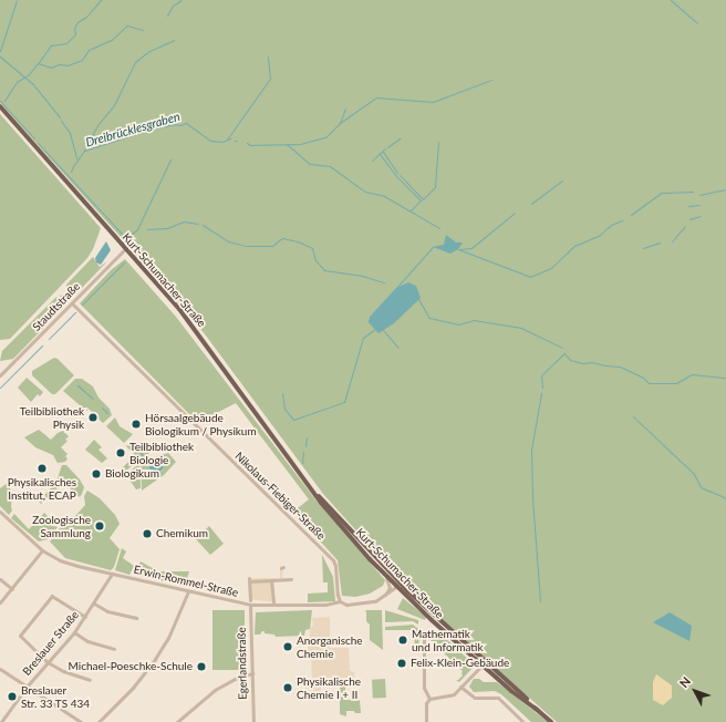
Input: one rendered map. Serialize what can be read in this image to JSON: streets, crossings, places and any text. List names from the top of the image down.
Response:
{
  "streets": {
    "main road": ["Kurt-Schumacher-Straße"],
    "street": [
      "Staudtstraße",
      "Nikolaus-Fiebiger-Straße",
      "Erwin-Rommel-Straße",
      "Breslauer Straße",
      "Egerlandstraße"
    ]
  },
  "crossings": [
    ["Kurt-Schumacher-Straße", "Staudtstraße"],
    ["Kurt-Schumacher-Straße", "Erwin-Rommel-Straße"],
    ["Staudtstraße", "Nikolaus-Fiebiger-Straße"],
    ["Nikolaus-Fiebiger-Straße", "Erwin-Rommel-Straße"],
    ["Erwin-Rommel-Straße", "Breslauer Straße"],
    ["Erwin-Rommel-Straße", "Egerlandstraße"]
  ],
  "water": ["Dreibrücklesgraben"],
  "places": [
    "Teilbibliothek Physik",
    "Hörsaalgebäude Biologikum / Physikum",
    "Teilbibliothek Biologie",
    "Physikalisches Institut, ECAP",
    "Biologikum",
    "Zoologische Sammlung",
    "Chemikum",
    "Mathematik und Informatik",
    "Anorganische Chemie",
    "Felix-Klein-Gebäude",
    "Michael-Poeschke-Schule",
    "Physikalische Chemie I + II",
    "Breslauer Str. 33 TS 434"
  ],
  "north": "top left"
}
